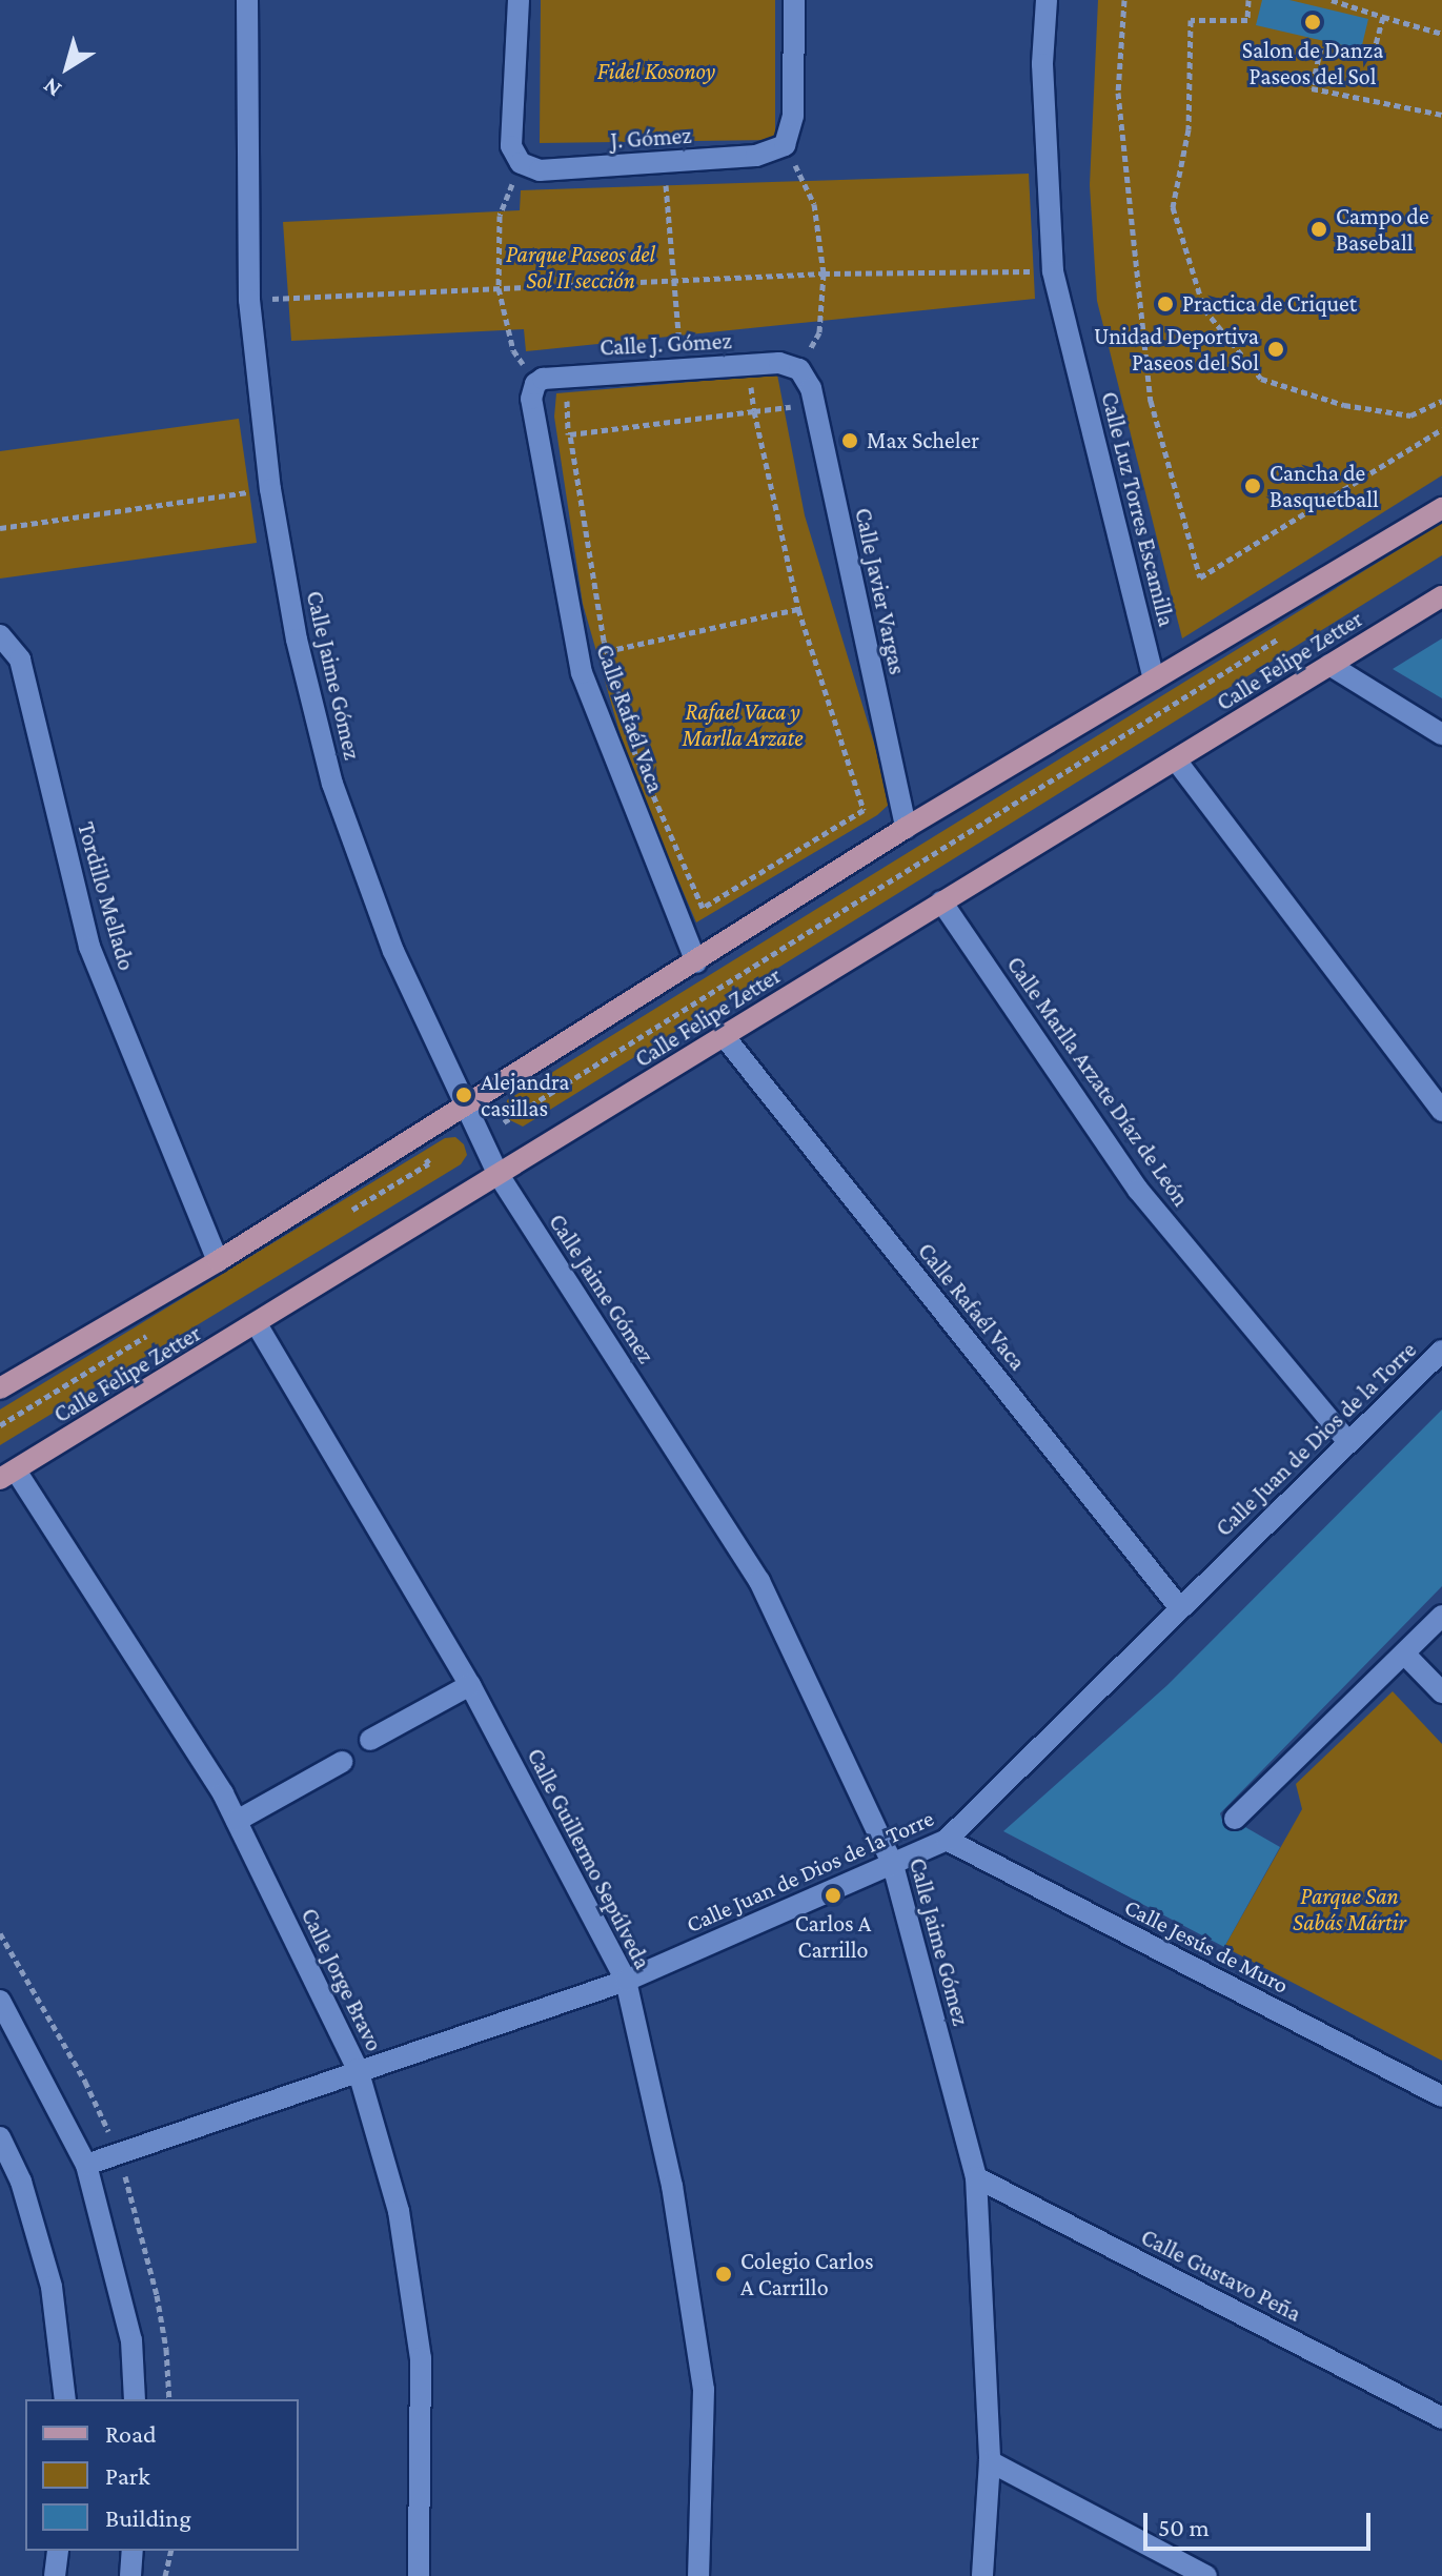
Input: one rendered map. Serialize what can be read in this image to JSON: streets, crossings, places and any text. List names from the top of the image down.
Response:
{
  "streets": {
    "main road": ["Calle Felipe Zetter"],
    "street": [
      "J. Gómez",
      "Calle J. Gómez",
      "Calle Luz Torres Escamilla",
      "Calle Javier Vargas",
      "Calle Jaime Gómez",
      "Calle Rafaél Vaca",
      "Tordillo Mellado",
      "Calle Marlla Arzate Díaz de León",
      "Calle Juan de Dios de la Torre",
      "Calle Guillermo Sepúlveda",
      "Calle Jesús de Muro",
      "Calle Jorge Bravo",
      "Calle Gustavo Peña"
    ]
  },
  "crossings": [
    ["Calle J. Gómez", "Calle Javier Vargas"],
    ["Calle J. Gómez", "Calle Rafaél Vaca"],
    ["Calle Felipe Zetter", "Calle Jaime Gómez"],
    ["Calle Felipe Zetter", "Calle Rafaél Vaca"],
    ["Calle Felipe Zetter", "Calle Marlla Arzate Díaz de León"],
    ["Calle Felipe Zetter", "Calle Guillermo Sepúlveda"],
    ["Calle Felipe Zetter", "Calle Jorge Bravo"],
    ["Calle Jaime Gómez", "Calle Juan de Dios de la Torre"],
    ["Calle Jaime Gómez", "Calle Gustavo Peña"],
    ["Calle Rafaél Vaca", "Calle Juan de Dios de la Torre"],
    ["Calle Marlla Arzate Díaz de León", "Calle Juan de Dios de la Torre"],
    ["Calle Juan de Dios de la Torre", "Calle Guillermo Sepúlveda"],
    ["Calle Juan de Dios de la Torre", "Calle Jesús de Muro"],
    ["Calle Juan de Dios de la Torre", "Calle Jorge Bravo"]
  ],
  "parks": [
    "Fidel Kosonoy",
    "Parque Paseos del Sol II sección",
    "Rafael Vaca y Marlla Arzate",
    "Parque San Sabás Mártir"
  ],
  "places": [
    "Salon de Danza Paseos del Sol",
    "Campo de Baseball",
    "Practica de Criquet",
    "Unidad Deportiva Paseos del Sol",
    "Max Scheler",
    "Cancha de Basquetball",
    "Alejandra casillas",
    "Carlos A Carrillo",
    "Colegio Carlos A Carrillo"
  ],
  "legend": ["Road", "Park", "Building"],
  "scale_bar": "50 m",
  "north": "bottom left"
}
